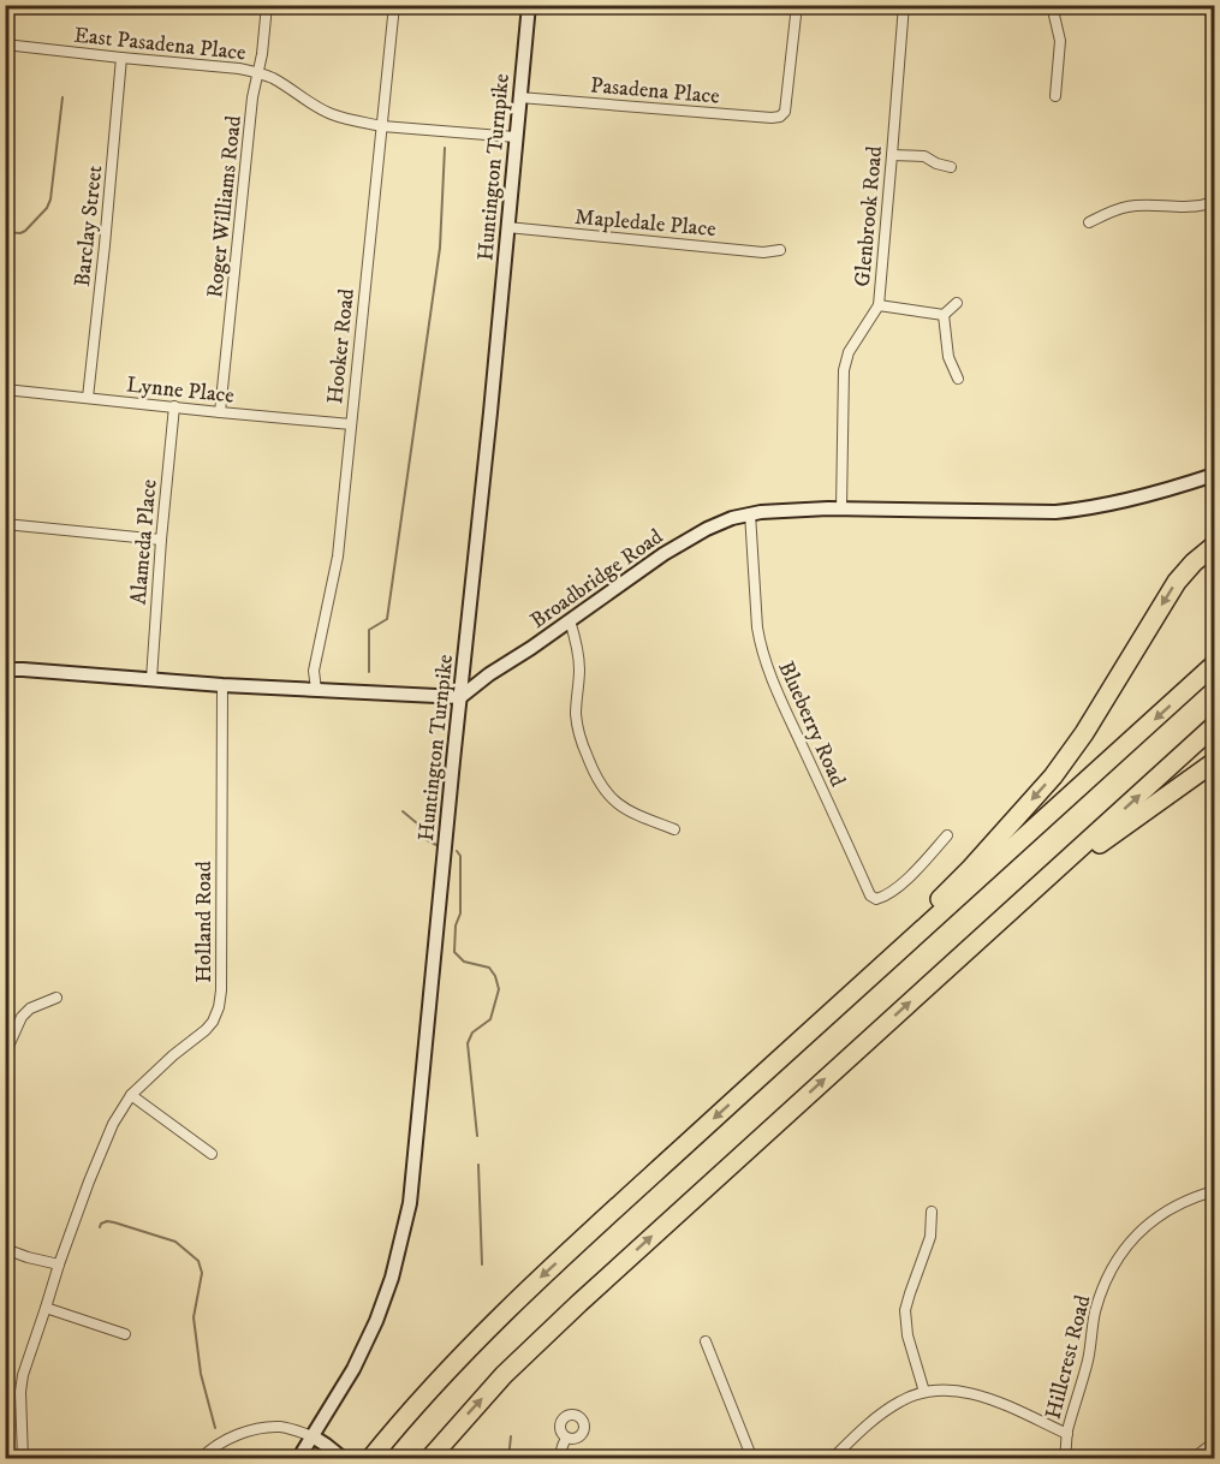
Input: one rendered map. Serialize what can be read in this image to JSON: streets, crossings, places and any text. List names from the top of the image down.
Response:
{
  "streets": {
    "main road": ["Huntington Turnpike", "Broadbridge Road"],
    "street": [
      "East Pasadena Place",
      "Pasadena Place",
      "Roger Williams Road",
      "Glenbrook Road",
      "Mapledale Place",
      "Barclay Street",
      "Hooker Road",
      "Lynne Place",
      "Alameda Place",
      "Blueberry Road",
      "Holland Road",
      "Hillcrest Road"
    ]
  },
  "crossings": [
    ["East Pasadena Place", "Huntington Turnpike"],
    ["East Pasadena Place", "Roger Williams Road"],
    ["East Pasadena Place", "Barclay Street"],
    ["East Pasadena Place", "Hooker Road"],
    ["Pasadena Place", "Huntington Turnpike"],
    ["Huntington Turnpike", "Mapledale Place"],
    ["Huntington Turnpike", "Broadbridge Road"],
    ["Roger Williams Road", "Lynne Place"],
    ["Glenbrook Road", "Broadbridge Road"],
    ["Barclay Street", "Lynne Place"],
    ["Hooker Road", "Lynne Place"],
    ["Lynne Place", "Alameda Place"],
    ["Broadbridge Road", "Blueberry Road"]
  ]
}
